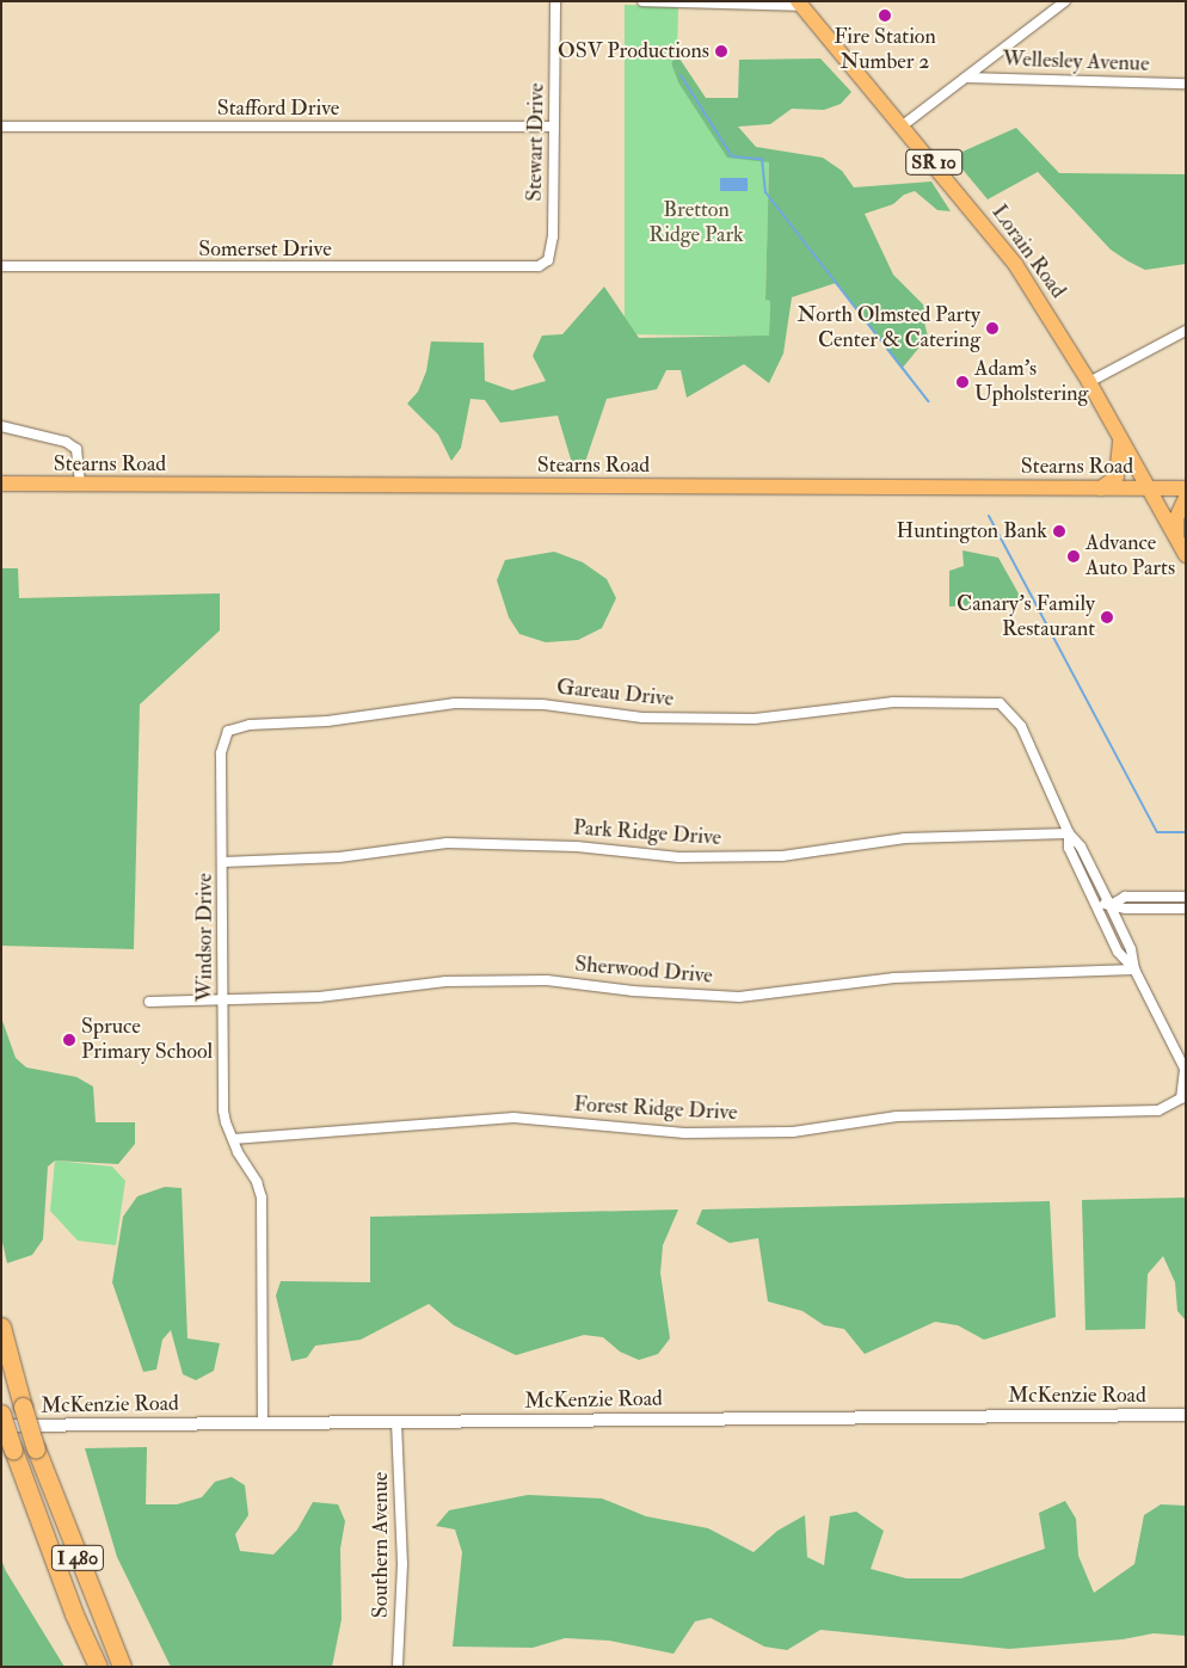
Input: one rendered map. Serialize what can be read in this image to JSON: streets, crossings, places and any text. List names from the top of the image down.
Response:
{
  "streets": {
    "highway": ["I 480"],
    "main road": ["SR 10", "Lorain Road", "Stearns Road"],
    "street": [
      "Wellesley Avenue",
      "Stafford Drive",
      "Stewart Drive",
      "Somerset Drive",
      "Gareau Drive",
      "Park Ridge Drive",
      "Windsor Drive",
      "Sherwood Drive",
      "Forest Ridge Drive",
      "McKenzie Road",
      "Southern Avenue"
    ]
  },
  "crossings": [
    ["Stafford Drive", "Stewart Drive"],
    ["Stewart Drive", "Somerset Drive"],
    ["Lorain Road", "Stearns Road"],
    ["Gareau Drive", "Park Ridge Drive"],
    ["Gareau Drive", "Windsor Drive"],
    ["Park Ridge Drive", "Windsor Drive"],
    ["Windsor Drive", "Sherwood Drive"],
    ["Windsor Drive", "Forest Ridge Drive"],
    ["Windsor Drive", "McKenzie Road"],
    ["Sherwood Drive", "Forest Ridge Drive"],
    ["McKenzie Road", "Southern Avenue"]
  ],
  "parks": ["Bretton Ridge Park"],
  "places": [
    "Fire Station Number 2",
    "OSV Productions",
    "North Olmsted Party Center & Catering",
    "Adam's Upholstering",
    "Huntington Bank",
    "Advance Auto Parts",
    "Canary's Family Restaurant",
    "Spruce Primary School"
  ]
}
